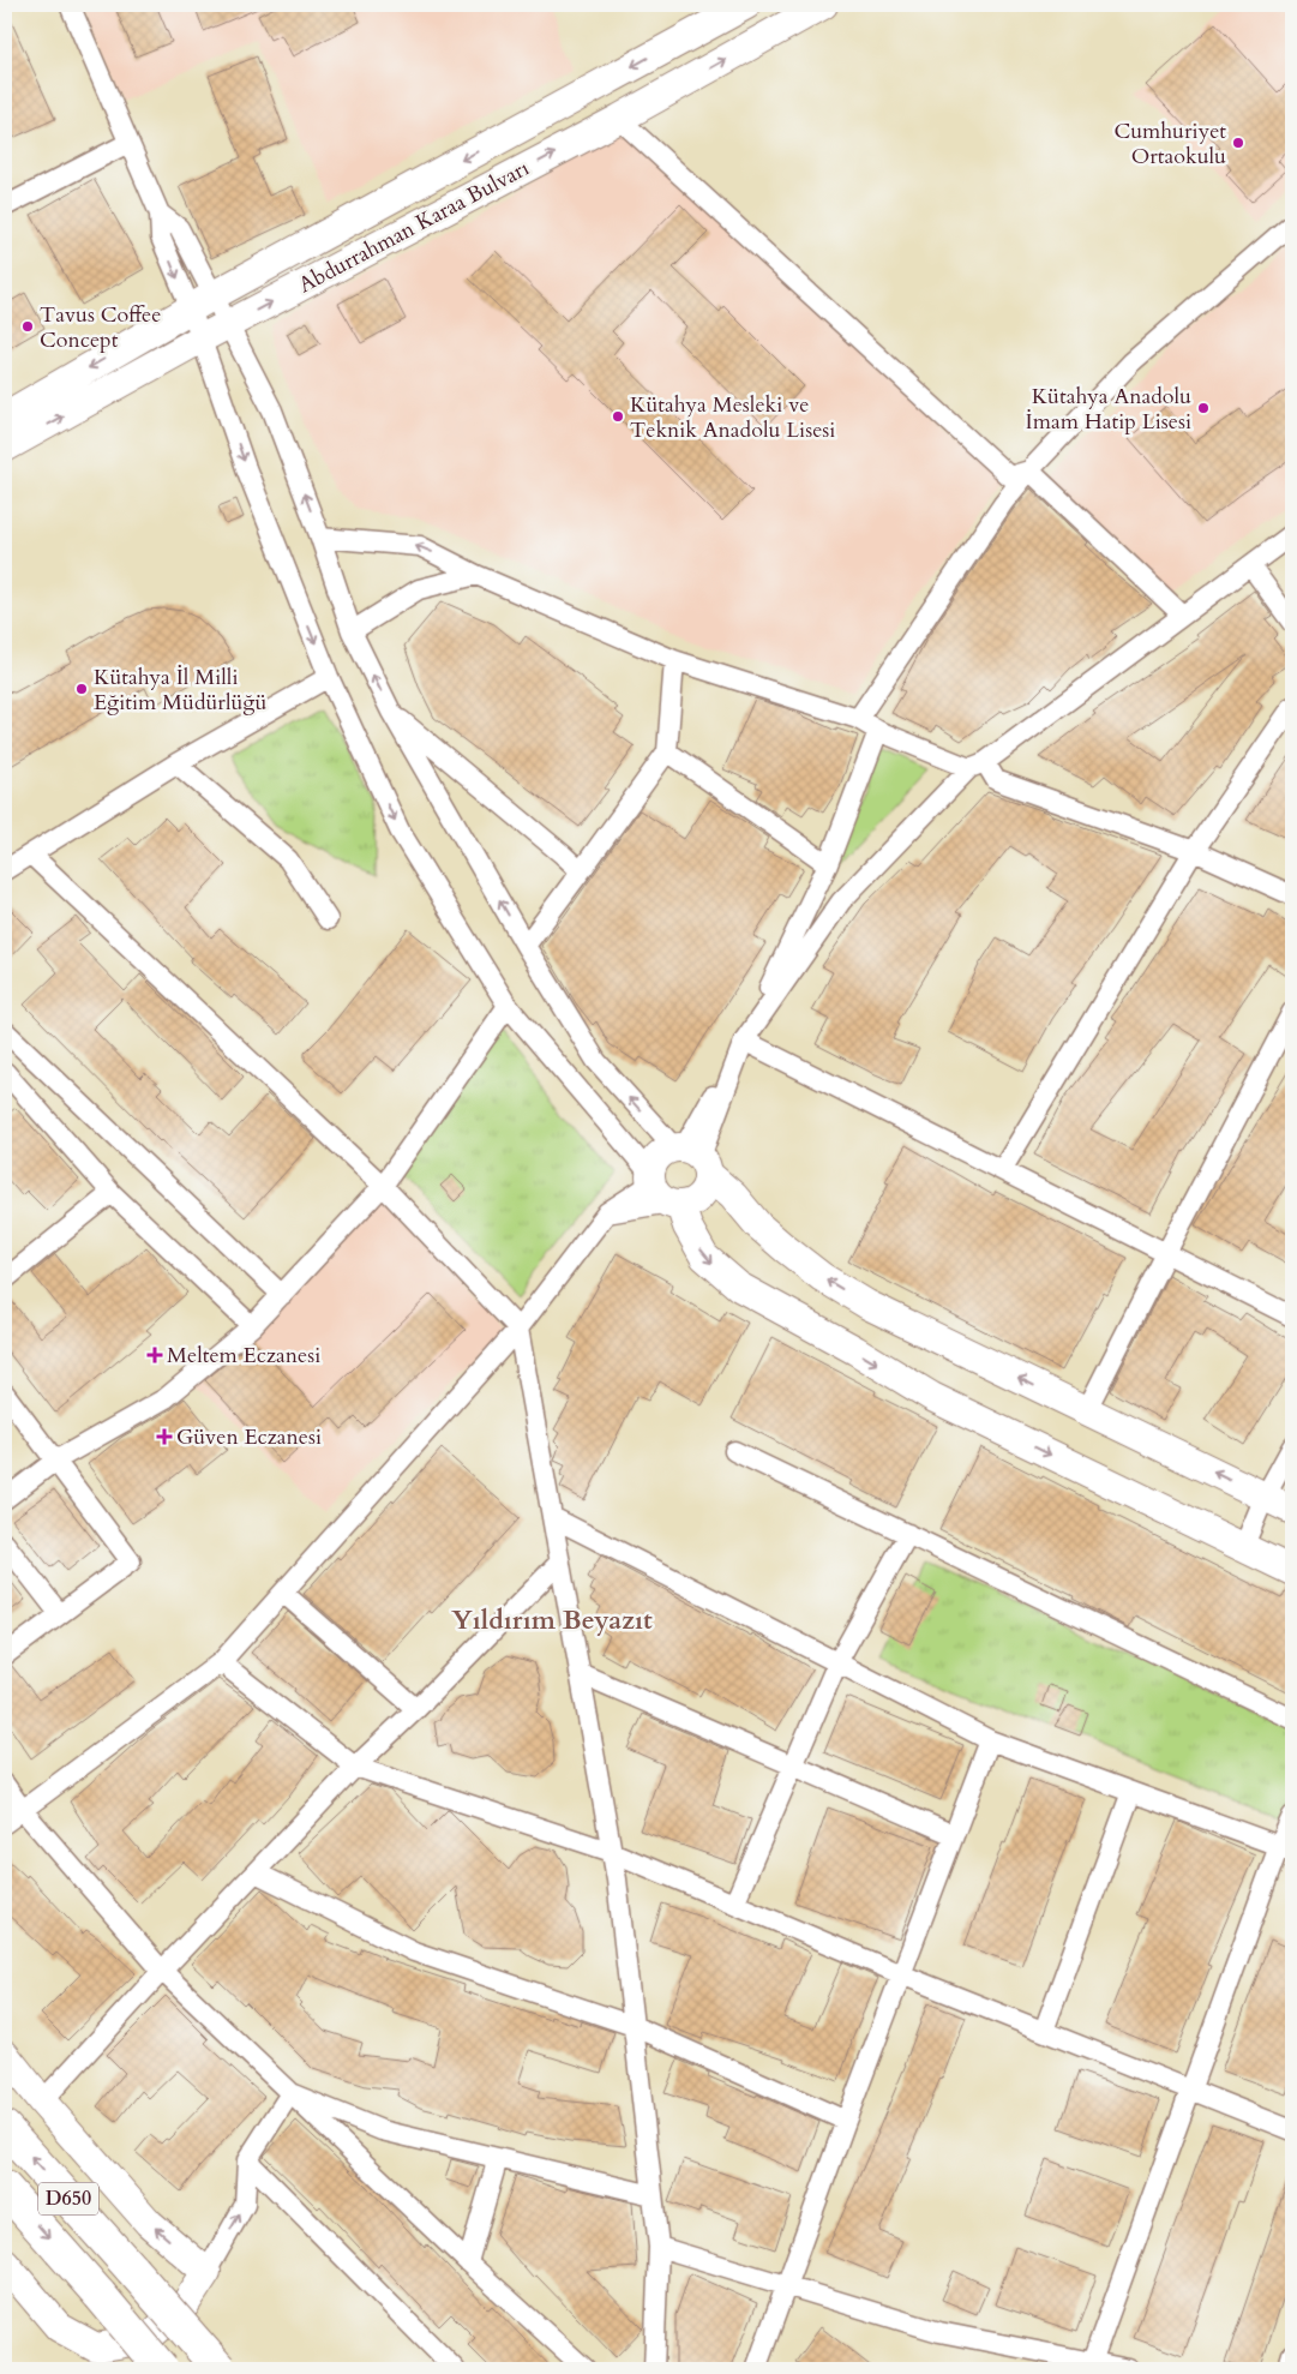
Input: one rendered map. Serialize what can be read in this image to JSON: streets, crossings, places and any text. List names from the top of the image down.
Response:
{
  "streets": {
    "highway": ["D650"],
    "main road": ["Abdurrahman Karaa Bulvarı"]
  },
  "districts": ["Yıldırım Beyazıt"],
  "places": {
    "other": [
      "Cumhuriyet Ortaokulu",
      "Tavus Coffee Concept",
      "Kütahya Anadolu İmam Hatip Lisesi",
      "Kütahya Mesleki ve Teknik Anadolu Lisesi",
      "Kütahya İl Milli Eğitim Müdürlüğü"
    ],
    "health": ["Meltem Eczanesi", "Güven Eczanesi"]
  }
}
